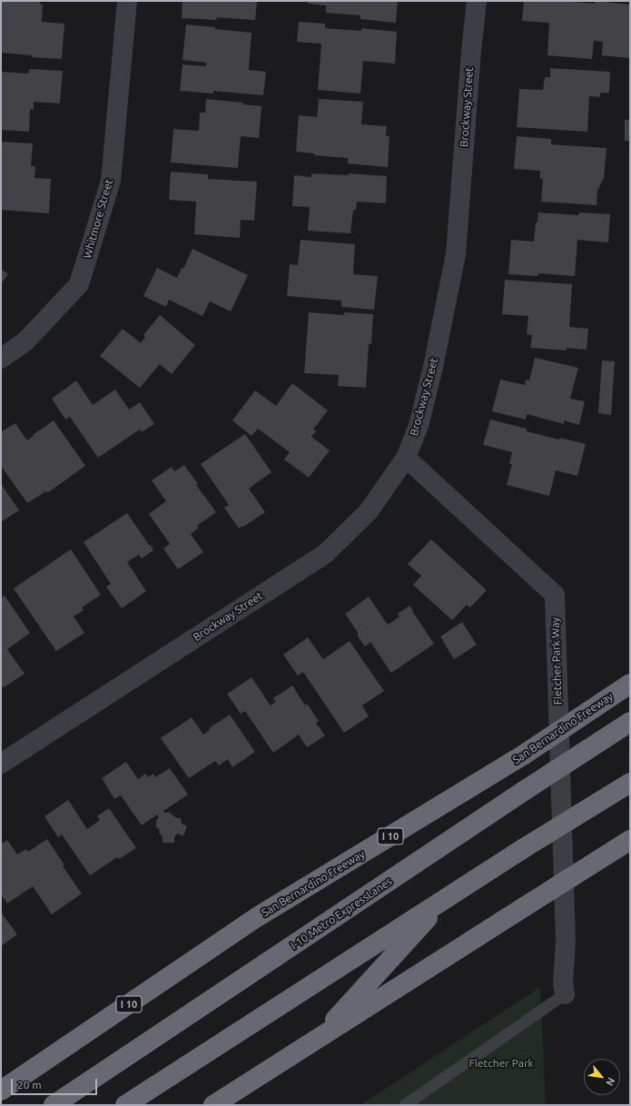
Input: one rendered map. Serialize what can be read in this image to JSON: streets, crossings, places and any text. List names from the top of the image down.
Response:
{
  "streets": {
    "highway": ["San Bernardino Freeway", "I 10", "I-10 Metro ExpressLanes"],
    "street": ["Brockway Street", "Whitmore Street", "Fletcher Park Way"]
  },
  "crossings": [
    ["Brockway Street", "Fletcher Park Way"]
  ],
  "parks": ["Fletcher Park"],
  "scale_bar": "20 m",
  "north": "bottom right"
}
